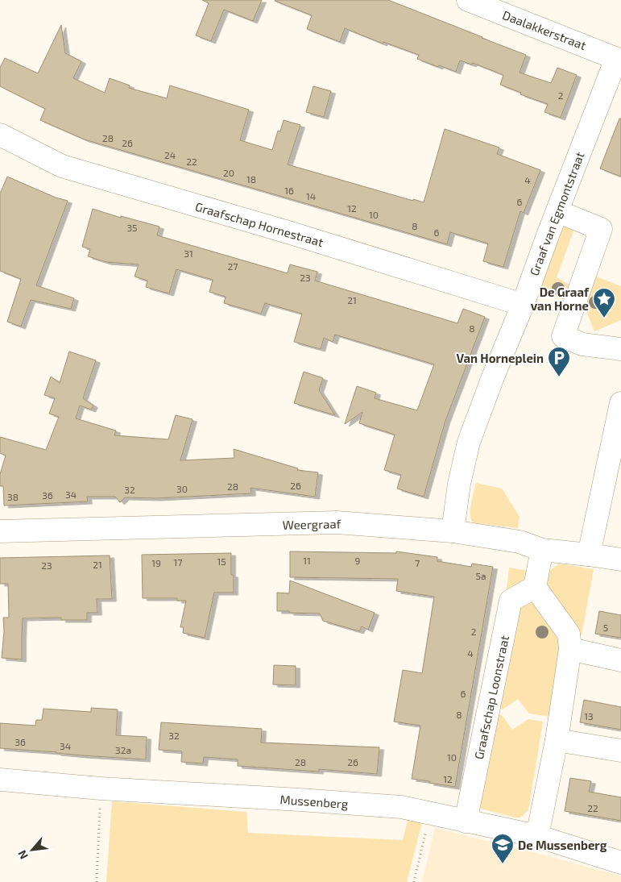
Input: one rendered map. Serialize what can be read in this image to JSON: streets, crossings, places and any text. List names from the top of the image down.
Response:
{
  "streets": {
    "street": [
      "Daalakkerstraat",
      "Graaf van Egmontstraat",
      "Graafschap Hornestraat",
      "Weergraaf",
      "Graafschap Loonstraat",
      "Mussenberg"
    ]
  },
  "crossings": [
    ["Daalakkerstraat", "Graaf van Egmontstraat"],
    ["Graaf van Egmontstraat", "Graafschap Hornestraat"],
    ["Graaf van Egmontstraat", "Weergraaf"],
    ["Graafschap Loonstraat", "Mussenberg"]
  ],
  "places": {
    "place": ["De Graaf van Horne"],
    "parking": ["Van Horneplein"],
    "school or university": ["De Mussenberg"]
  },
  "house_numbers": [
    "2",
    "28",
    "26",
    "24",
    "22",
    "20",
    "18",
    "4",
    "16",
    "14",
    "6",
    "12",
    "10",
    "8",
    "35",
    "6",
    "31",
    "27",
    "23",
    "21",
    "8",
    "26",
    "28",
    "30",
    "32",
    "34",
    "36",
    "38",
    "11",
    "9",
    "15",
    "17",
    "19",
    "7",
    "21",
    "23",
    "5a",
    "5",
    "2",
    "4",
    "6",
    "8",
    "13",
    "32",
    "36",
    "34",
    "32a",
    "10",
    "28",
    "26",
    "12",
    "22"
  ],
  "north": "bottom left"
}
